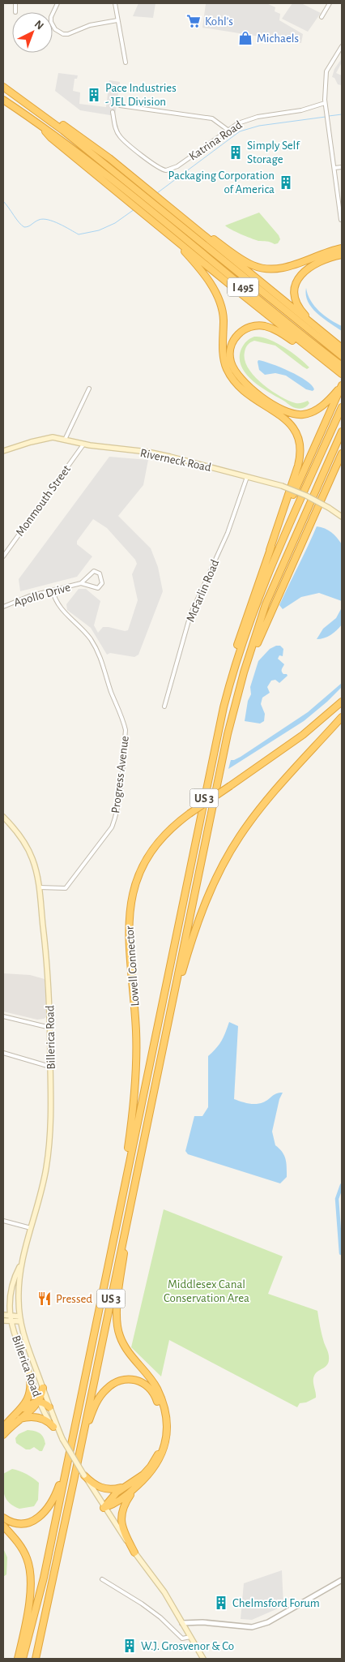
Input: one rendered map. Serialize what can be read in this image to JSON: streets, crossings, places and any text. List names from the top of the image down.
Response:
{
  "streets": {
    "highway": ["I 495", "US 3", "Lowell Connector"],
    "main road": ["Riverneck Road", "Billerica Road"],
    "street": [
      "Katrina Road",
      "Monmouth Street",
      "McFarlin Road",
      "Apollo Drive",
      "Progress Avenue"
    ]
  },
  "crossings": [
    ["Riverneck Road", "Monmouth Street"],
    ["Riverneck Road", "McFarlin Road"],
    ["Apollo Drive", "Progress Avenue"],
    ["Progress Avenue", "Billerica Road"],
    ["US 3", "Lowell Connector"]
  ],
  "parks": ["Middlesex Canal Conservation Area"],
  "places": {
    "supermarket": ["Kohl's"],
    "shop": ["Michaels"],
    "building": [
      "Pace Industries - JEL Division",
      "Simply Self Storage",
      "Packaging Corporation of America",
      "Chelmsford Forum",
      "W.J. Grosvenor & Co"
    ],
    "restaurant": ["Pressed"]
  },
  "north": "top right"
}
